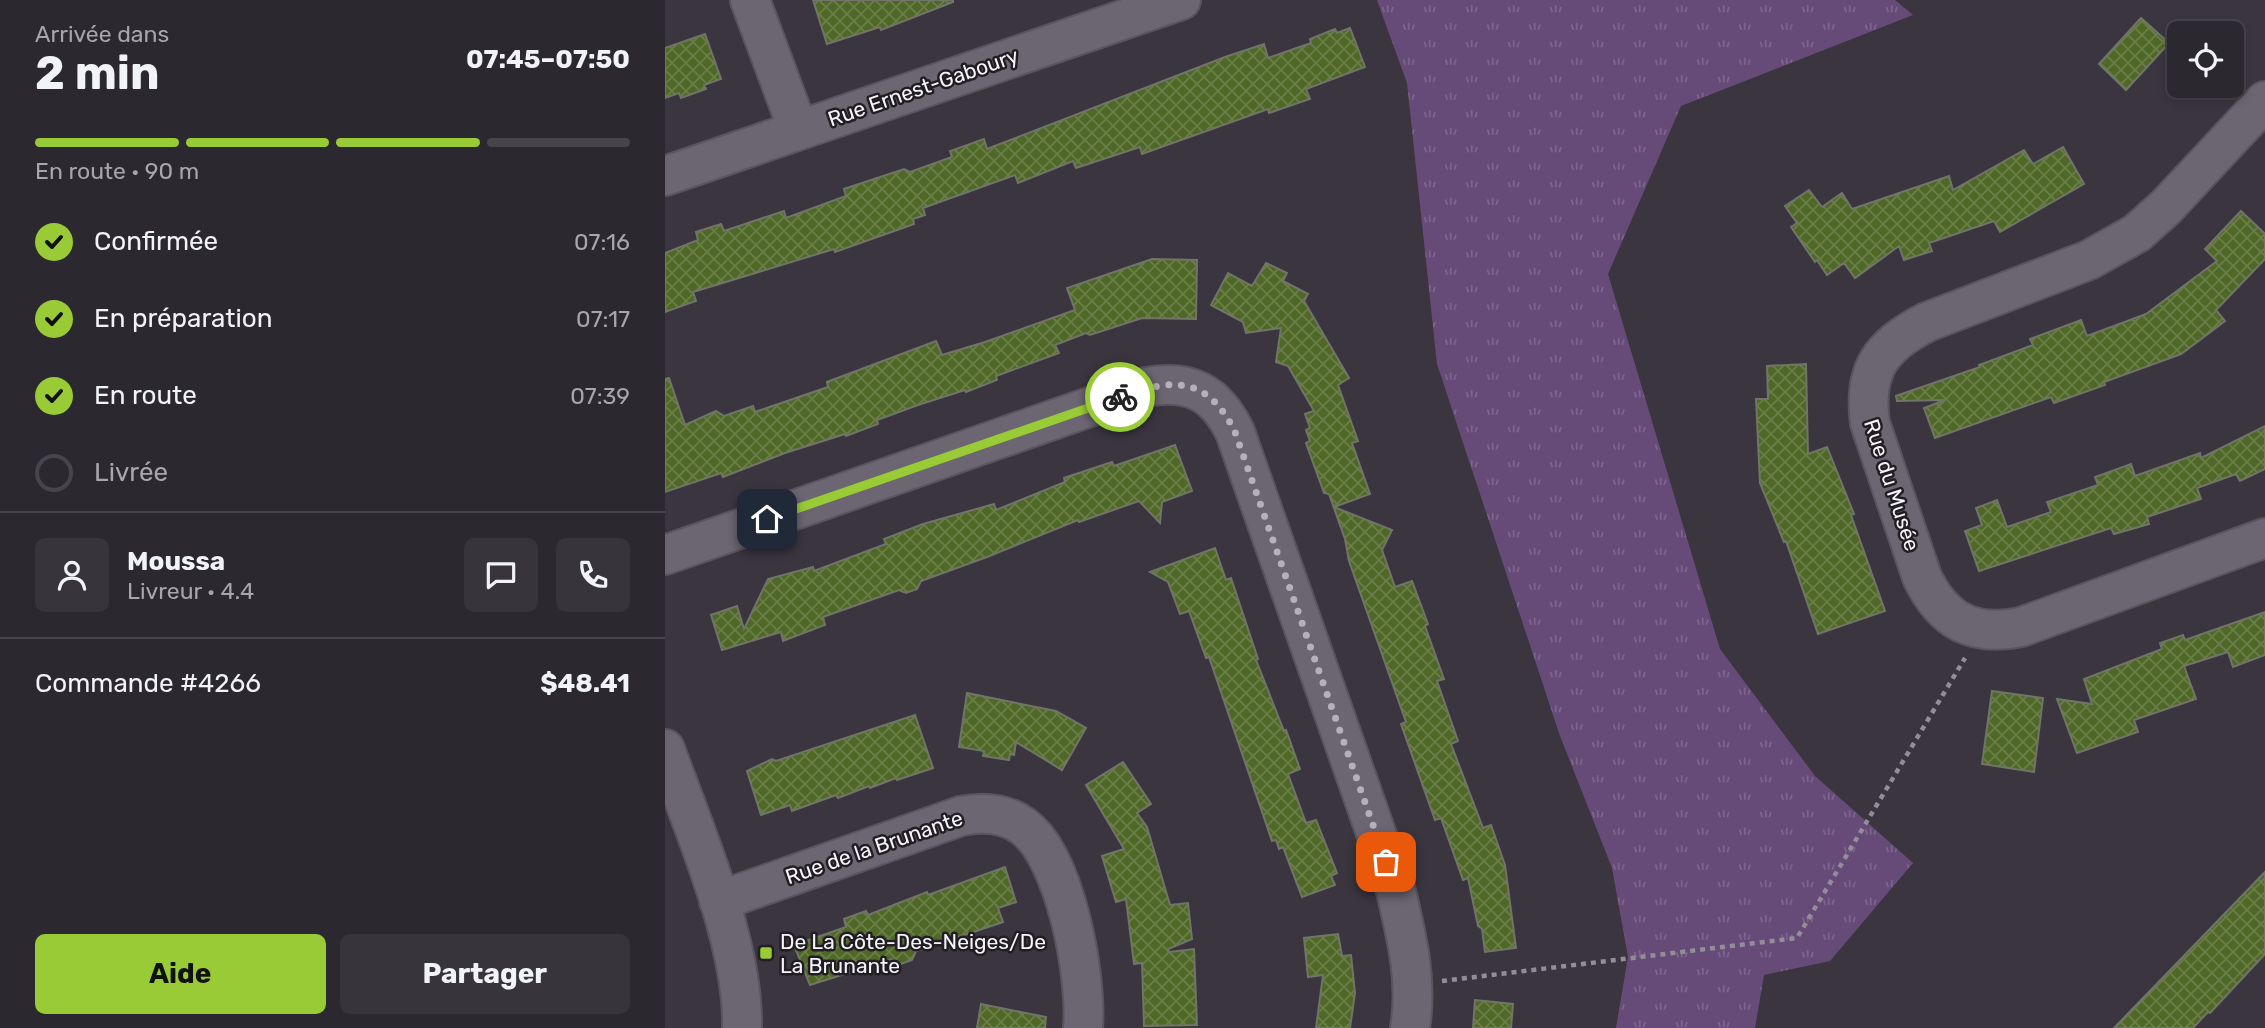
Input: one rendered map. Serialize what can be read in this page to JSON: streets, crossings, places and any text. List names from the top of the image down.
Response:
{
  "streets": {
    "street": ["Rue Ernest-Gaboury", "Rue du Musée", "Rue de la Brunante"]
  },
  "places": {
    "transit": ["De La Côte-Des-Neiges/De La Brunante"]
  },
  "page": {
    "heading": ["2 min", "Arrivée dans", "07:45–07:50"],
    "panel": [
      "Moussa",
      "Livreur · 4.4",
      "Commande #4266",
      "$48.41"
    ],
    "bar": "En route · 90 m",
    "list": [
      ["Confirmée", "07:16"],
      ["En préparation", "07:17"],
      ["En route", "07:39"],
      "Livrée"
    ],
    "buttons": ["Aide", "Partager"]
  }
}
